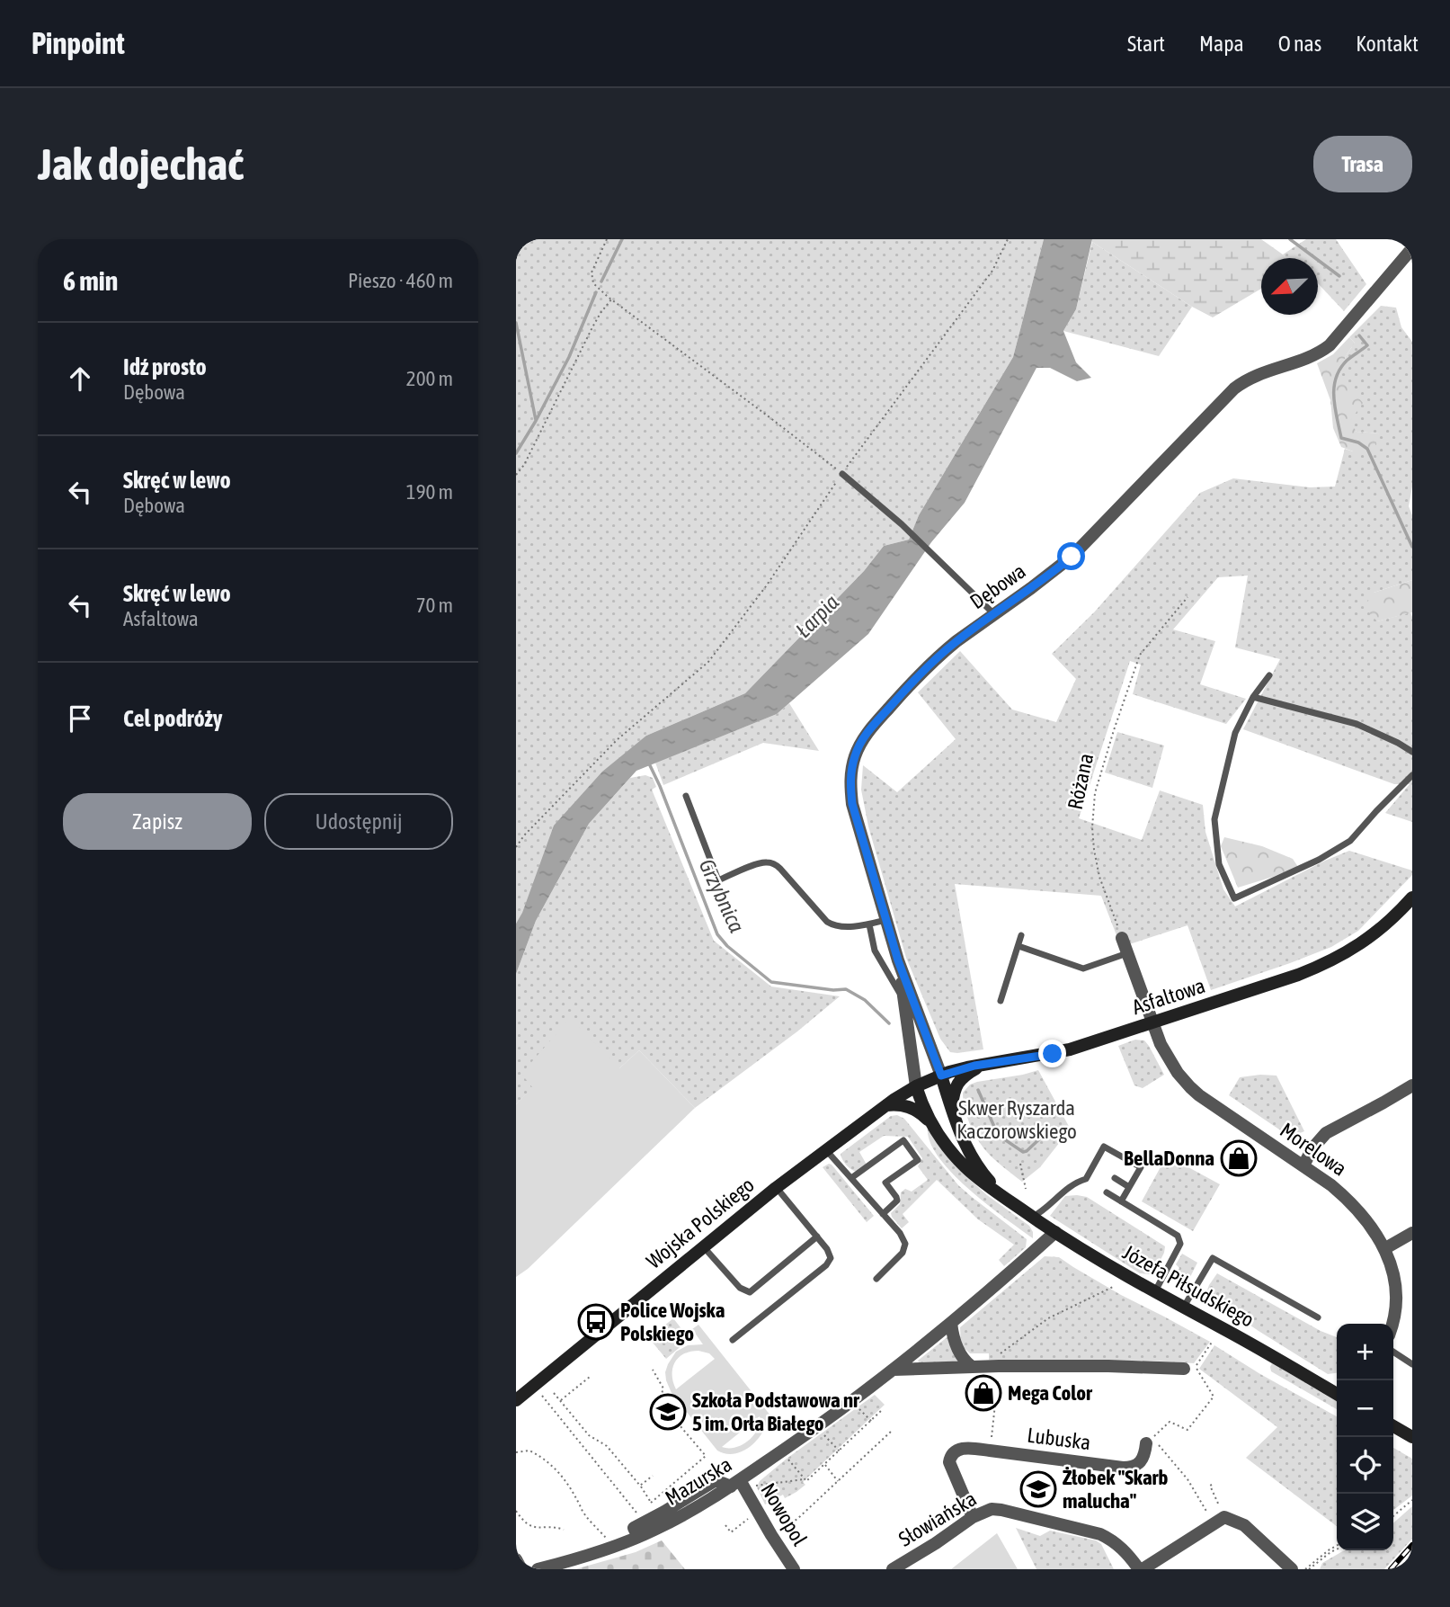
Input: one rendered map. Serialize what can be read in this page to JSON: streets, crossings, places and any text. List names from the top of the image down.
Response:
{
  "streets": {
    "street": [
      "Dębowa",
      "Asfaltowa",
      "Morelowa",
      "Wojska Polskiego",
      "Józefa Piłsudskiego",
      "Lubuska",
      "Mazurska",
      "Nowopol",
      "Słowiańska"
    ],
    "path": ["Różana"]
  },
  "crossings": [
    ["Dębowa", "Asfaltowa"],
    ["Dębowa", "Wojska Polskiego"],
    ["Dębowa", "Józefa Piłsudskiego"],
    ["Asfaltowa", "Morelowa"],
    ["Asfaltowa", "Wojska Polskiego"],
    ["Asfaltowa", "Józefa Piłsudskiego"],
    ["Wojska Polskiego", "Józefa Piłsudskiego"],
    ["Józefa Piłsudskiego", "Mazurska"],
    ["Lubuska", "Słowiańska"],
    ["Mazurska", "Nowopol"]
  ],
  "water": ["Łarpia", "Grzybnica"],
  "parks": ["Skwer Ryszarda Kaczorowskiego"],
  "places": {
    "shop": ["BellaDonna", "Mega Color"],
    "bus stop": ["Police Wojska Polskiego"],
    "school or university": ["Szkoła Podstawowa nr 5 im. Orła Białego", "Żłobek \"Skarb malucha\""]
  },
  "north": "bottom left",
  "page": {
    "header": "Pinpoint",
    "nav": [
      "Start",
      "Mapa",
      "O nas",
      "Kontakt"
    ],
    "buttons": [
      "Trasa",
      ["Zapisz", "Udostępnij"]
    ],
    "title": "Jak dojechać",
    "heading": ["6 min", "Pieszo · 460 m"],
    "list": [
      ["Idź prosto", "Dębowa", "200 m"],
      ["Skręć w lewo", "Dębowa", "190 m"],
      ["Skręć w lewo", "Asfaltowa", "70 m"],
      "Cel podróży"
    ],
    "map_buttons": ["+", "−"]
  }
}
